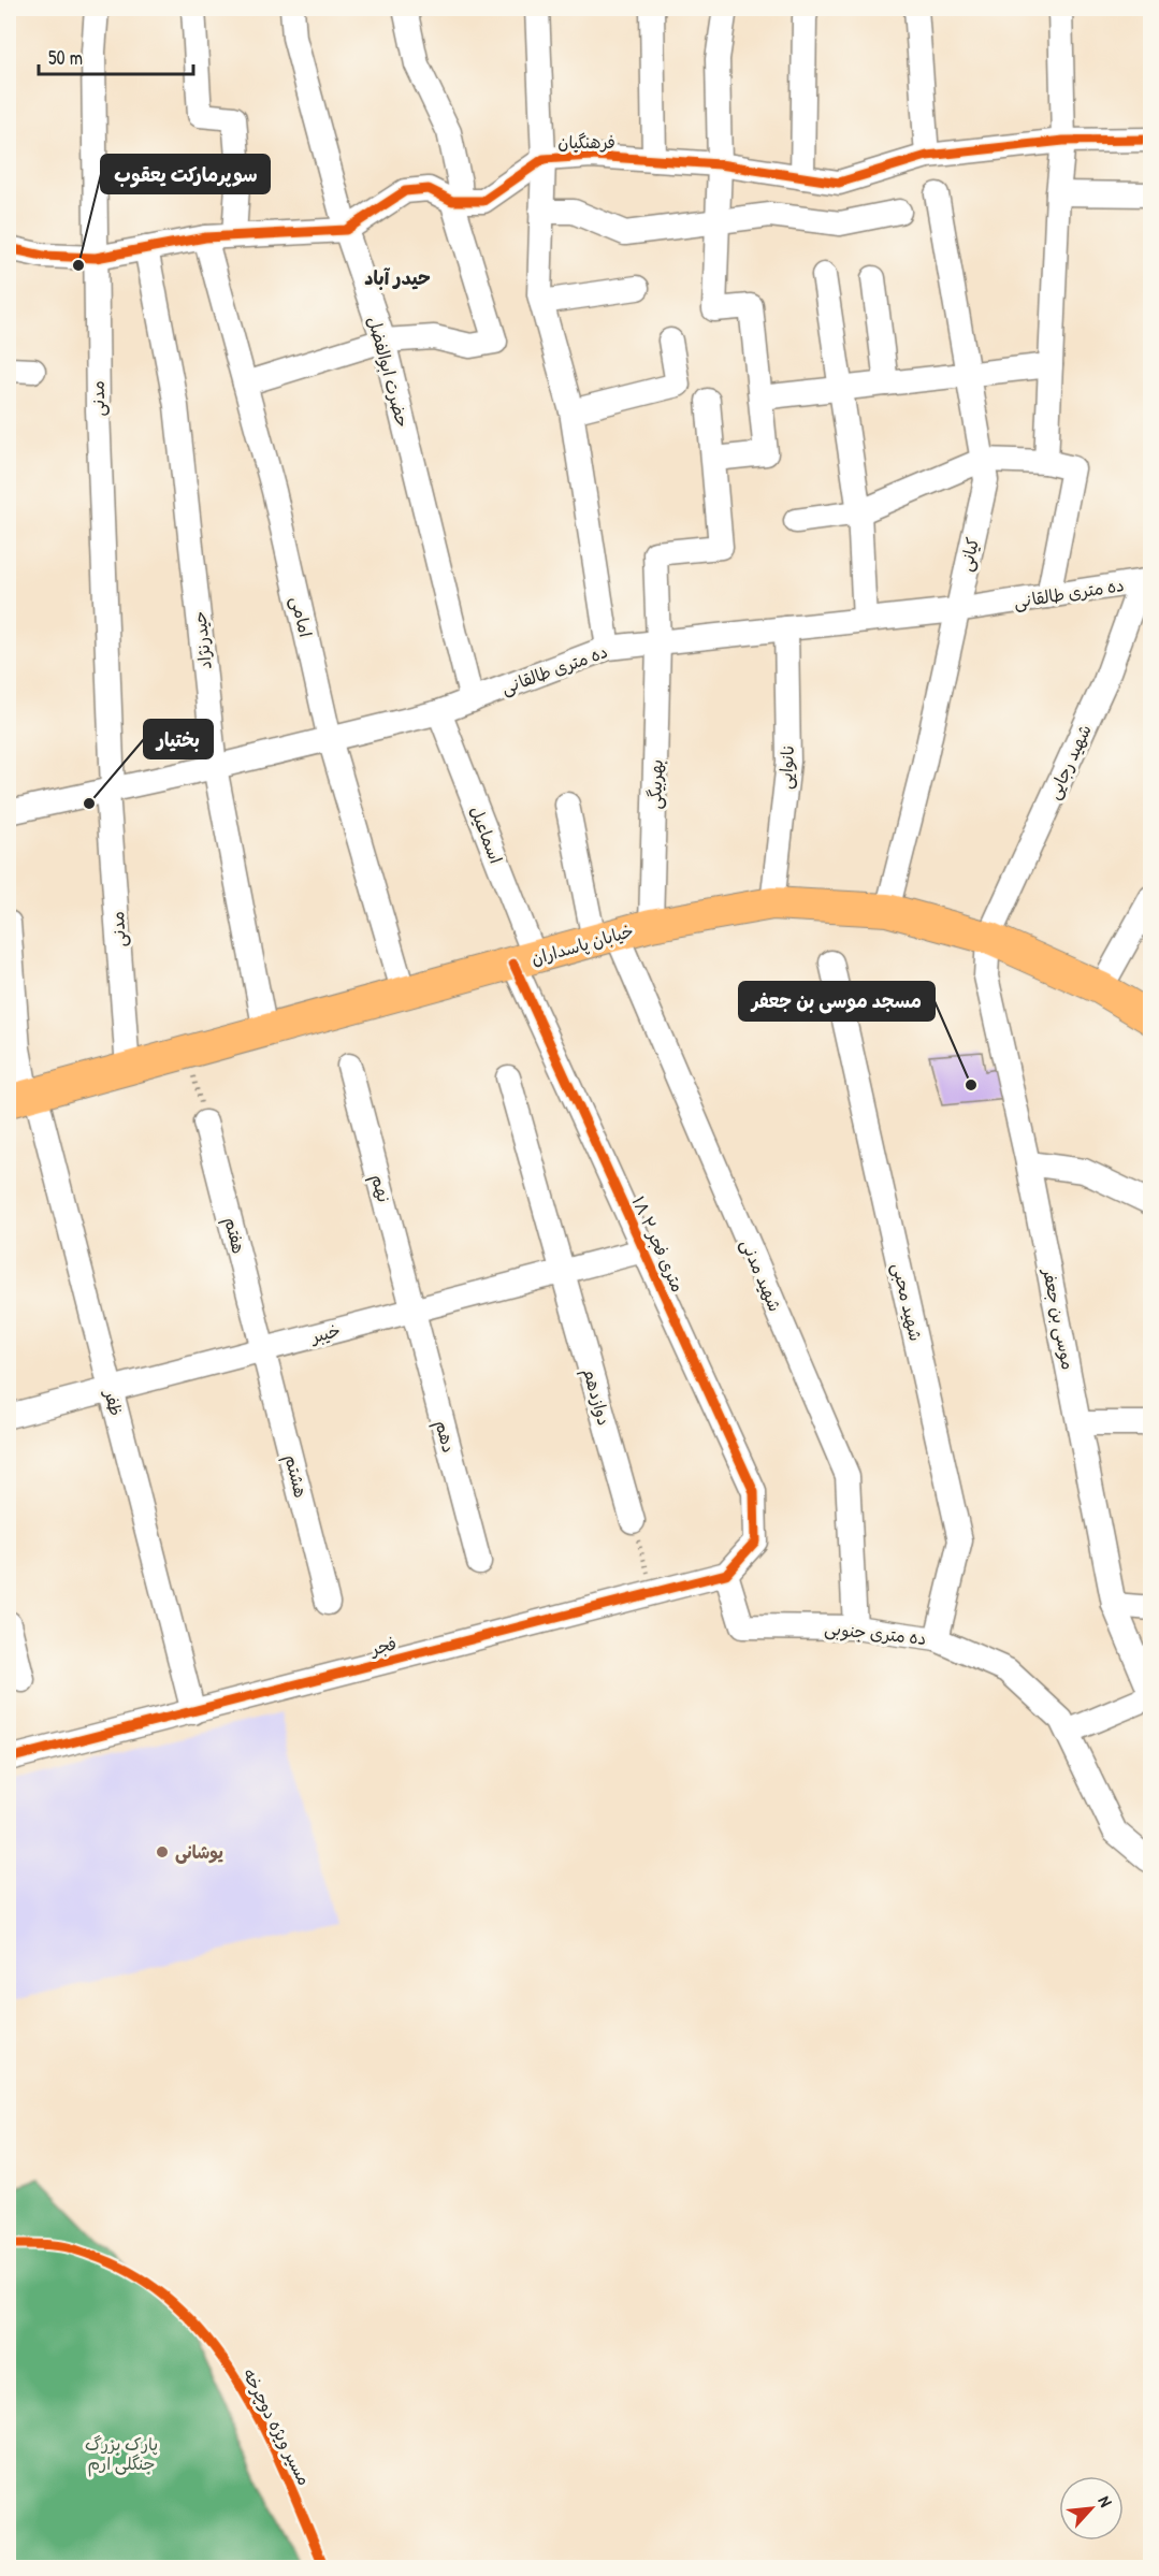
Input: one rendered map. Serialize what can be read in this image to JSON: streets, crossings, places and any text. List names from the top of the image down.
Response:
{
  "streets": {
    "main road": ["خیابان پاسداران"],
    "street": [
      "فرهنگیان",
      "حضرت ابوالفضل",
      "مدنی",
      "کیانی",
      "ده متری طالقانی",
      "امامی",
      "حیدرنژاد",
      "شهید رجایی",
      "نانوایی",
      "بهربیگی",
      "اسماعیل",
      "نهم",
      "هفتم",
      "۱۸ متری فجر ۲",
      "شهید مدنی",
      "شهید محبی",
      "موسی بن جعفر",
      "خیبر",
      "دوازدهم",
      "ظفر",
      "دهم",
      "هشتم",
      "ده متری جنوبی",
      "فجر"
    ],
    "cycle path": ["مسیر ویژه دوچرخه"]
  },
  "crossings": [
    ["فرهنگیان", "حضرت ابوالفضل"],
    ["حضرت ابوالفضل", "ده متری طالقانی"],
    ["مدنی", "ده متری طالقانی"],
    ["مدنی", "خیابان پاسداران"],
    ["کیانی", "ده متری طالقانی"],
    ["کیانی", "خیابان پاسداران"],
    ["ده متری طالقانی", "امامی"],
    ["ده متری طالقانی", "حیدرنژاد"],
    ["ده متری طالقانی", "شهید رجایی"],
    ["ده متری طالقانی", "نانوایی"],
    ["ده متری طالقانی", "بهربیگی"],
    ["ده متری طالقانی", "اسماعیل"],
    ["امامی", "خیابان پاسداران"],
    ["حیدرنژاد", "خیابان پاسداران"],
    ["شهید رجایی", "خیابان پاسداران"],
    ["شهید رجایی", "موسی بن جعفر"],
    ["نانوایی", "خیابان پاسداران"],
    ["بهربیگی", "خیابان پاسداران"],
    ["اسماعیل", "خیابان پاسداران"],
    ["اسماعیل", "۱۸ متری فجر ۲"],
    ["خیابان پاسداران", "۱۸ متری فجر ۲"],
    ["خیابان پاسداران", "شهید مدنی"],
    ["خیابان پاسداران", "موسی بن جعفر"],
    ["خیابان پاسداران", "ظفر"],
    ["نهم", "خیبر"],
    ["نهم", "دهم"],
    ["هفتم", "خیبر"],
    ["هفتم", "هشتم"],
    ["۱۸ متری فجر ۲", "خیبر"],
    ["۱۸ متری فجر ۲", "ده متری جنوبی"],
    ["۱۸ متری فجر ۲", "فجر"],
    ["شهید مدنی", "ده متری جنوبی"],
    ["شهید محبی", "ده متری جنوبی"],
    ["خیبر", "دوازدهم"],
    ["خیبر", "ظفر"],
    ["خیبر", "دهم"],
    ["خیبر", "هشتم"],
    ["ظفر", "فجر"],
    ["ده متری جنوبی", "فجر"]
  ],
  "districts": ["حیدر آباد"],
  "parks": ["پارک بزرگ جنگلی ارم"],
  "places": [
    "سوپرمارکت یعقوب",
    "بختیار",
    "مسجد موسی بن جعفر",
    "یوشانی"
  ],
  "scale_bar": "50 m",
  "north": "top right"
}
